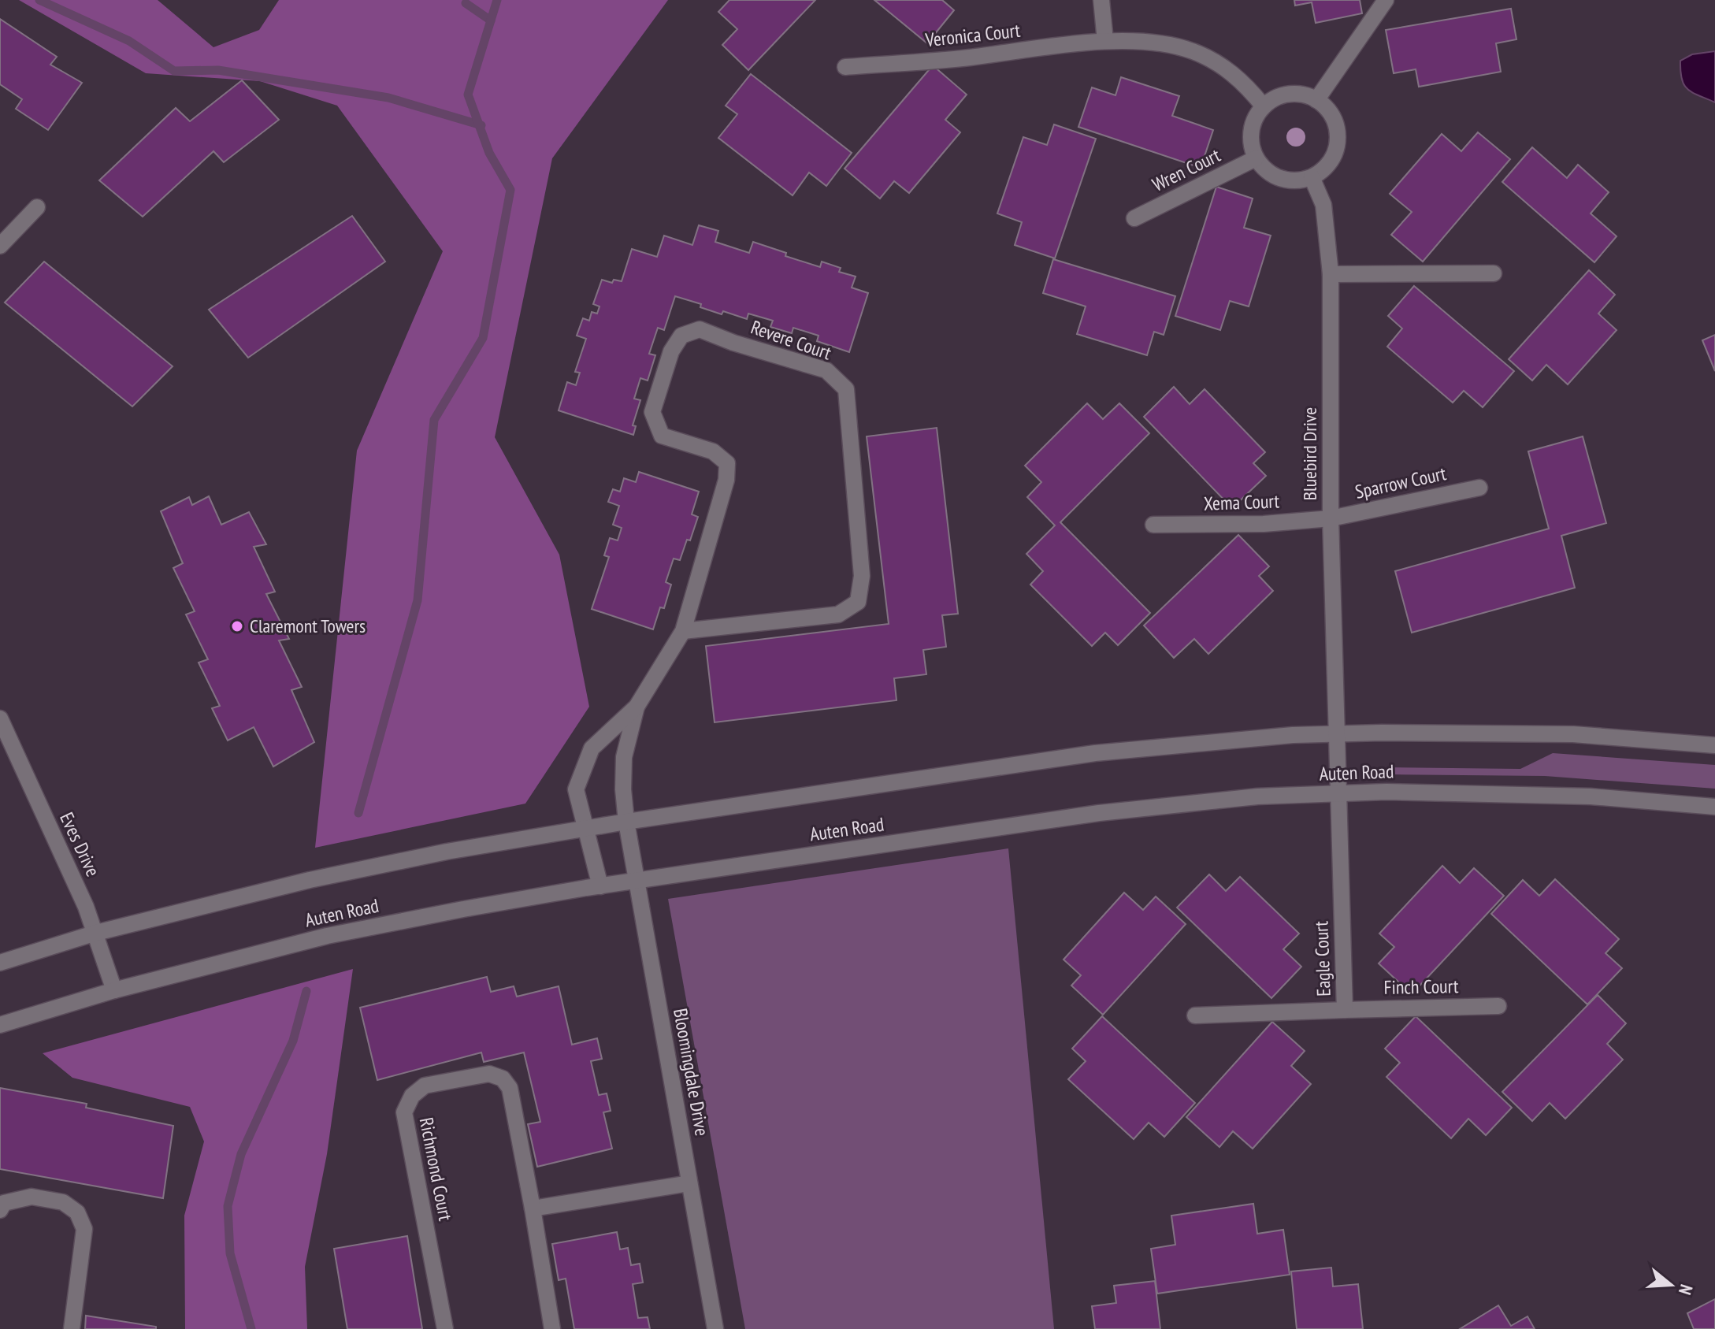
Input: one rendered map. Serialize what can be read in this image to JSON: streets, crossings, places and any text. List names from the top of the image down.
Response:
{
  "streets": {
    "street": [
      "Veronica Court",
      "Wren Court",
      "Revere Court",
      "Bluebird Drive",
      "Sparrow Court",
      "Xema Court",
      "Auten Road",
      "Eves Drive",
      "Eagle Court",
      "Finch Court",
      "Bloomingdale Drive",
      "Richmond Court"
    ]
  },
  "crossings": [
    ["Wren Court", "Bluebird Drive"],
    ["Revere Court", "Auten Road"],
    ["Revere Court", "Bloomingdale Drive"],
    ["Bluebird Drive", "Sparrow Court"],
    ["Bluebird Drive", "Xema Court"],
    ["Bluebird Drive", "Auten Road"],
    ["Bluebird Drive", "Eagle Court"],
    ["Sparrow Court", "Xema Court"],
    ["Auten Road", "Eves Drive"],
    ["Auten Road", "Eagle Court"],
    ["Auten Road", "Bloomingdale Drive"],
    ["Eagle Court", "Finch Court"]
  ],
  "places": ["Claremont Towers"],
  "north": "right"
}
